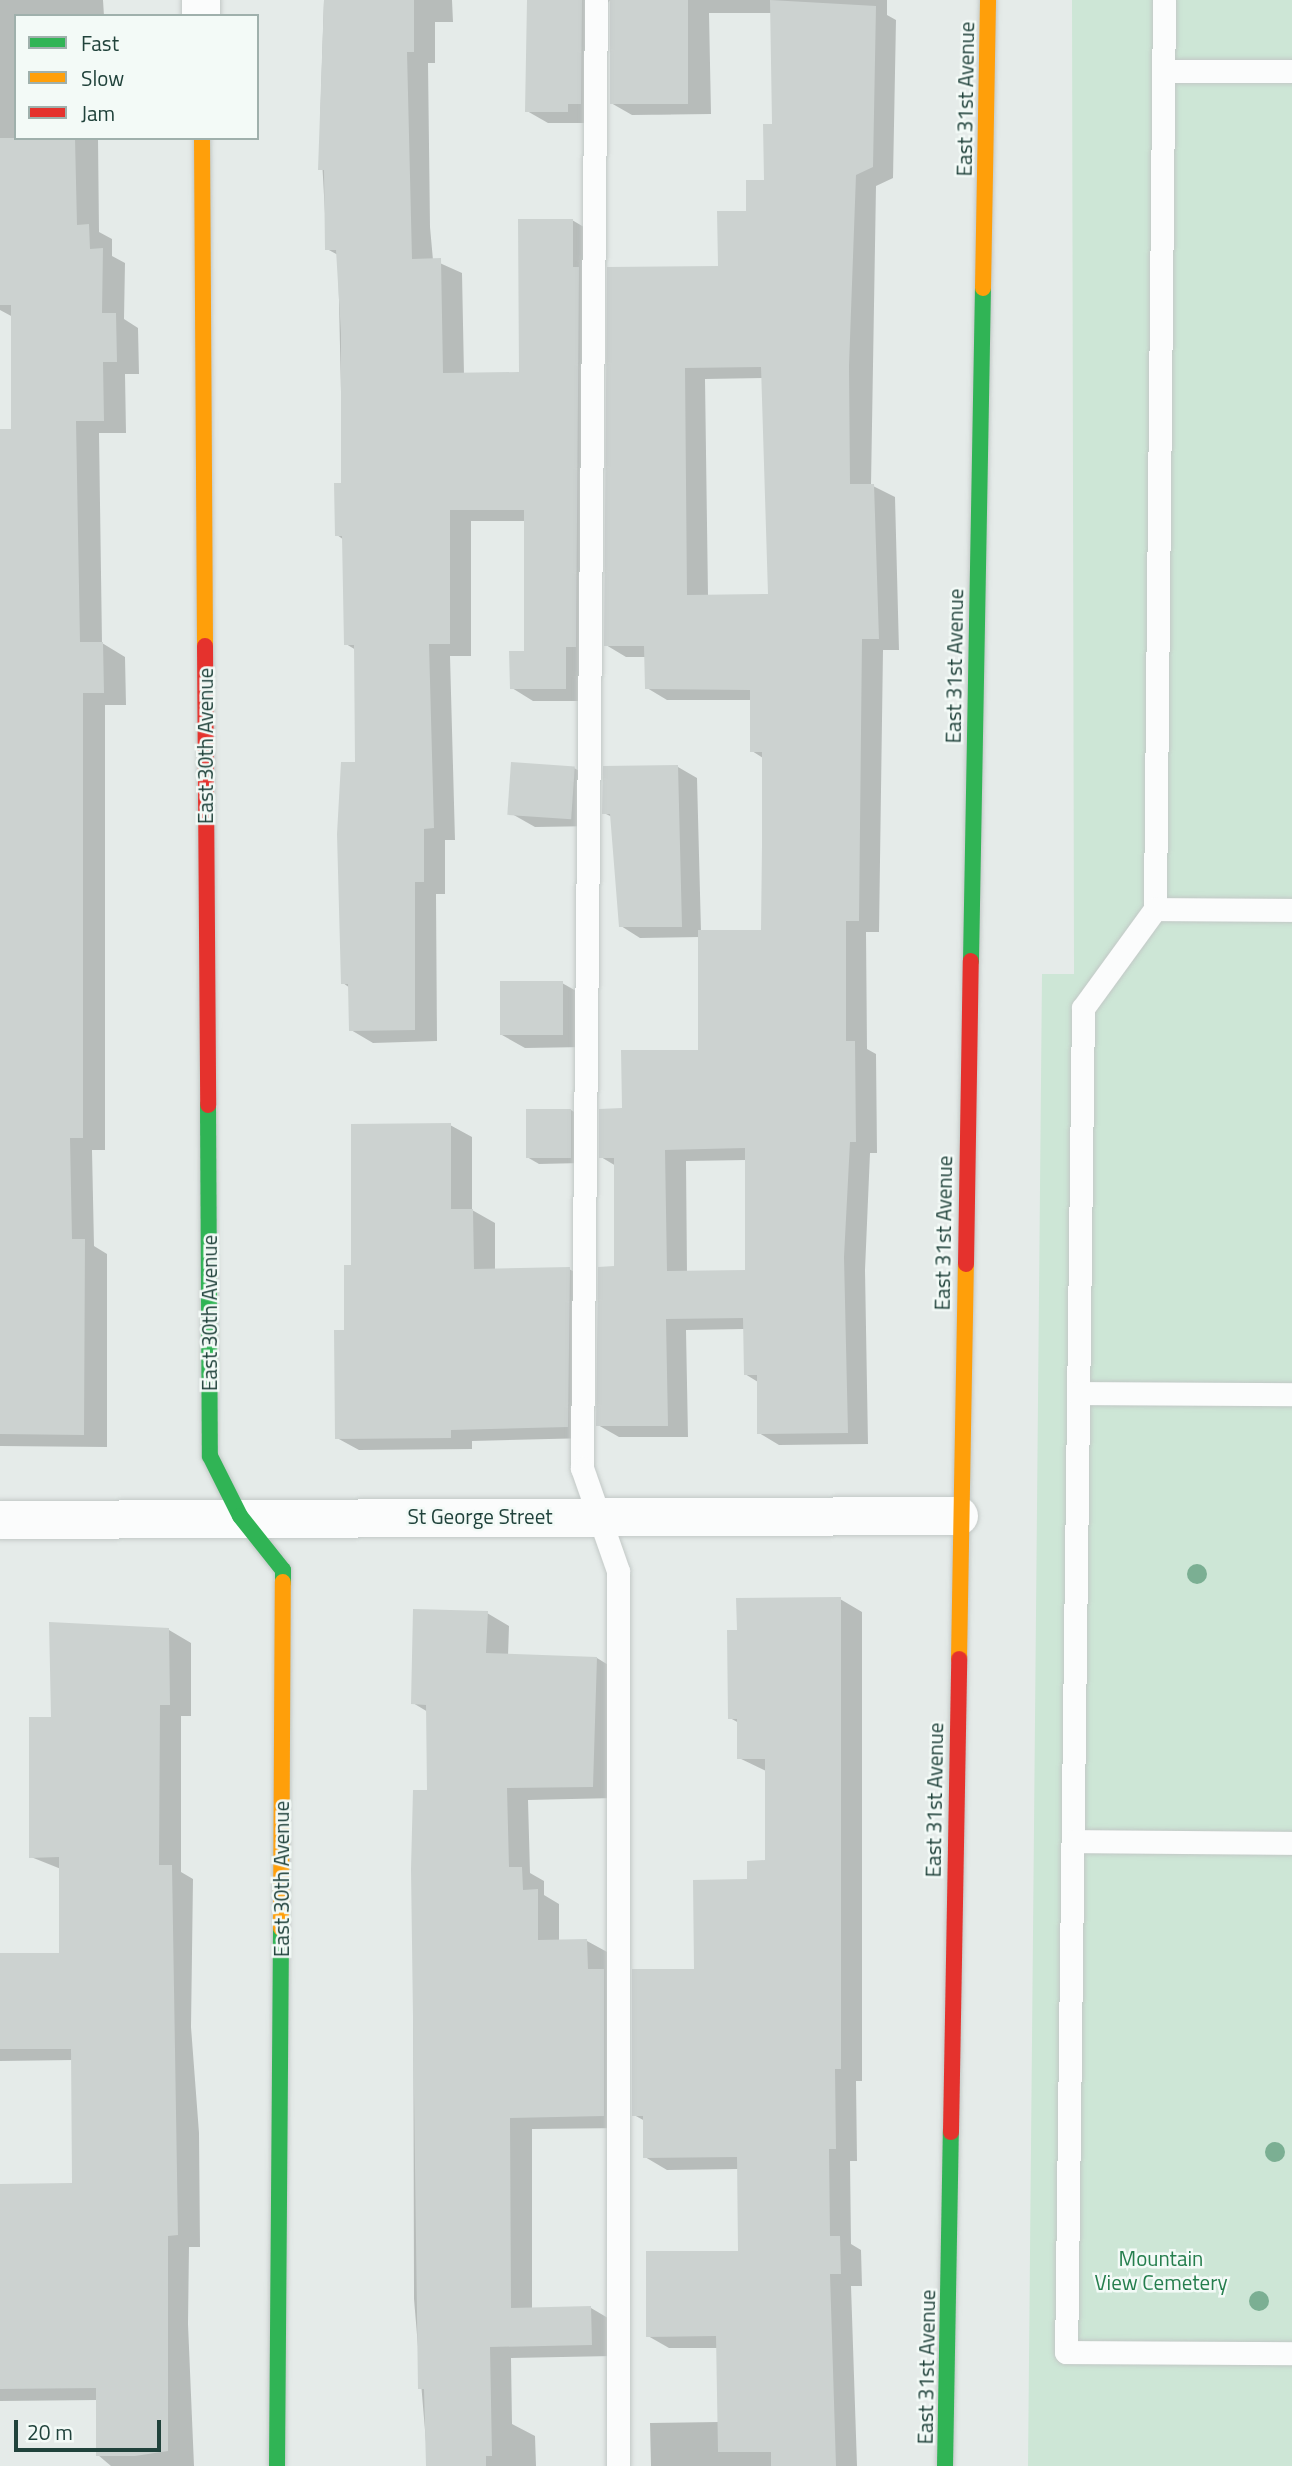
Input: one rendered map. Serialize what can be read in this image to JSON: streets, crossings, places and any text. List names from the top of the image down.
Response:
{
  "streets": {
    "street": ["East 31st Avenue", "East 30th Avenue", "St George Street"]
  },
  "crossings": [
    ["East 31st Avenue", "St George Street"],
    ["East 30th Avenue", "St George Street"]
  ],
  "parks": ["Mountain View Cemetery"],
  "legend": ["Fast", "Slow", "Jam"],
  "scale_bar": "20 m"
}
